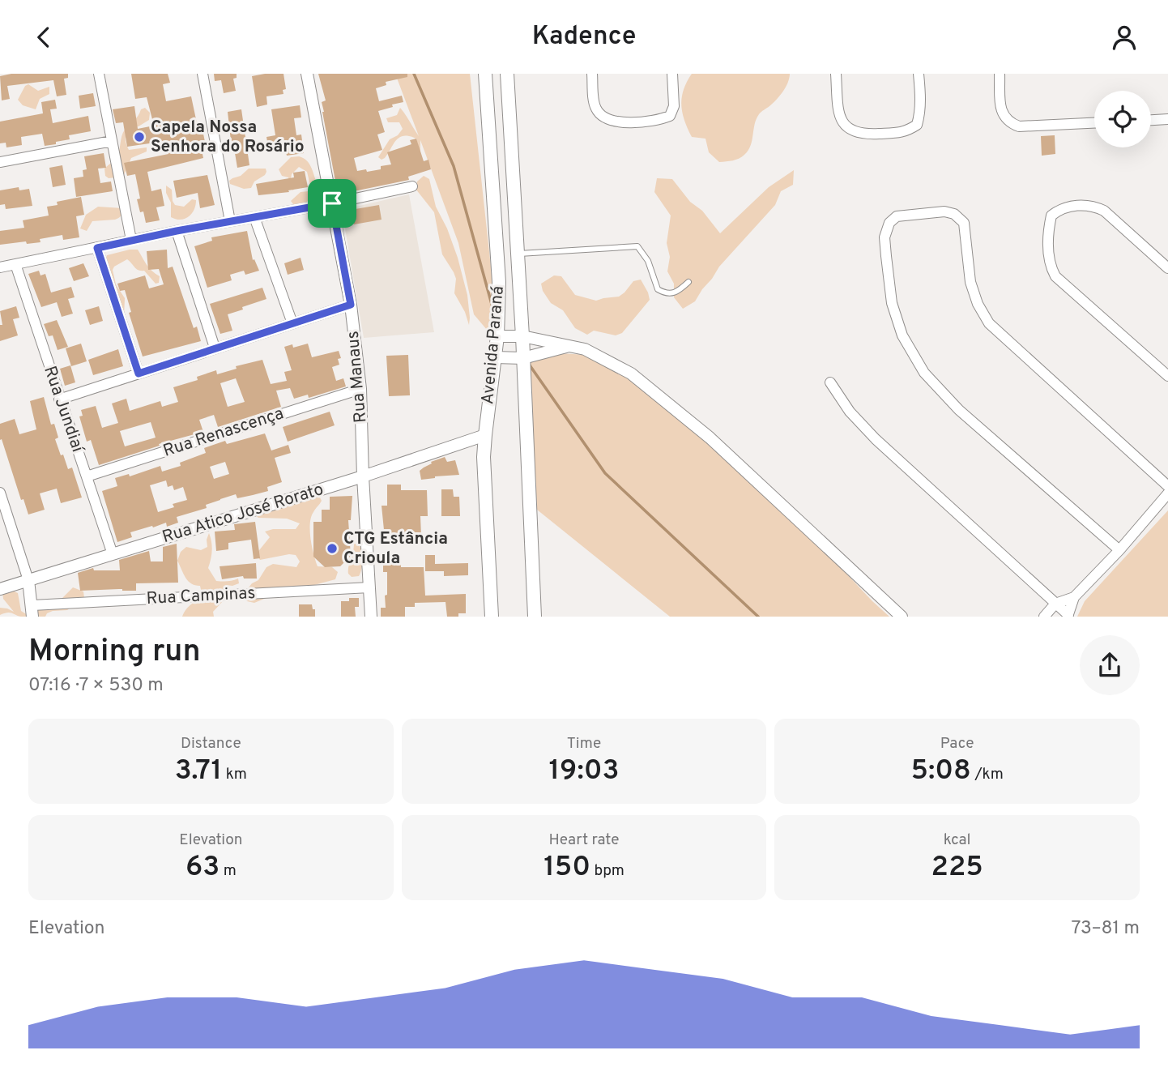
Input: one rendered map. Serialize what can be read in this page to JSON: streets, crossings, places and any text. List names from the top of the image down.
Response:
{
  "streets": {
    "main road": ["Avenida Paraná"],
    "street": [
      "Rua Manaus",
      "Rua Jundiaí",
      "Rua Renascença",
      "Rua Atico José Rorato",
      "Rua Campinas"
    ]
  },
  "crossings": [
    ["Avenida Paraná", "Rua Atico José Rorato"],
    ["Rua Manaus", "Rua Renascença"],
    ["Rua Manaus", "Rua Atico José Rorato"],
    ["Rua Manaus", "Rua Campinas"],
    ["Rua Jundiaí", "Rua Renascença"],
    ["Rua Jundiaí", "Rua Atico José Rorato"]
  ],
  "places": ["Capela Nossa Senhora do Rosário", "CTG Estância Crioula"],
  "page": {
    "header": "Kadence",
    "heading": ["Morning run", "07:16 · 7 × 530 m"],
    "stats": [
      ["Distance", "3.71 km"],
      ["Time", "19:03"],
      ["Pace", "5:08 /km"],
      ["Elevation", "63 m"],
      ["Heart rate", "150 bpm"],
      ["kcal", "225"]
    ],
    "chart": ["Elevation", "73–81 m"]
  }
}
